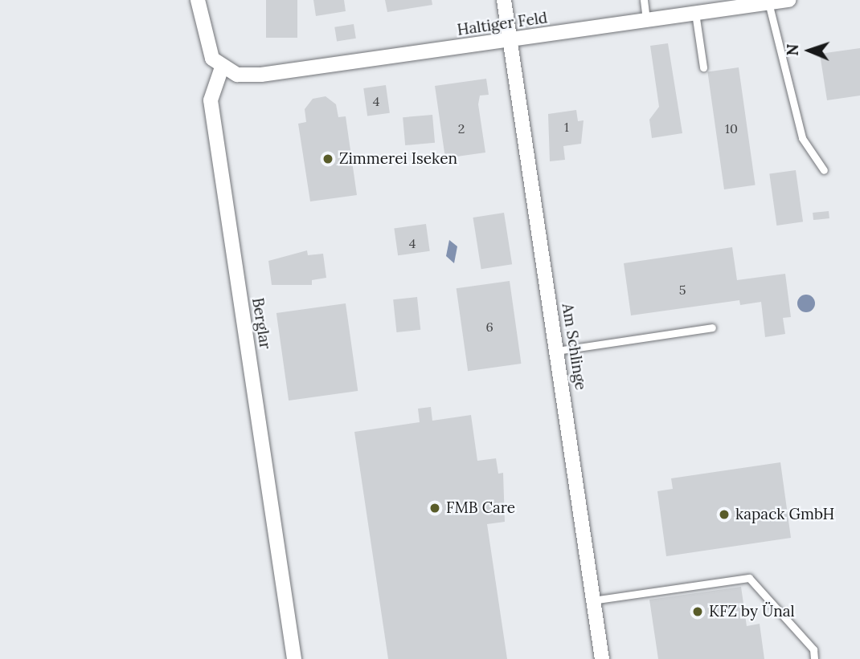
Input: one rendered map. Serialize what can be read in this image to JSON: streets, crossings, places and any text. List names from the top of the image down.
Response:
{
  "streets": {
    "street": ["Haltiger Feld", "Berglar", "Am Schlinge"]
  },
  "crossings": [
    ["Haltiger Feld", "Berglar"],
    ["Haltiger Feld", "Am Schlinge"]
  ],
  "places": [
    "Zimmerei Iseken",
    "FMB Care",
    "kapack GmbH",
    "KFZ by Ünal"
  ],
  "house_numbers": [
    "4",
    "1",
    "2",
    "10",
    "4",
    "5",
    "6"
  ],
  "north": "left"
}
